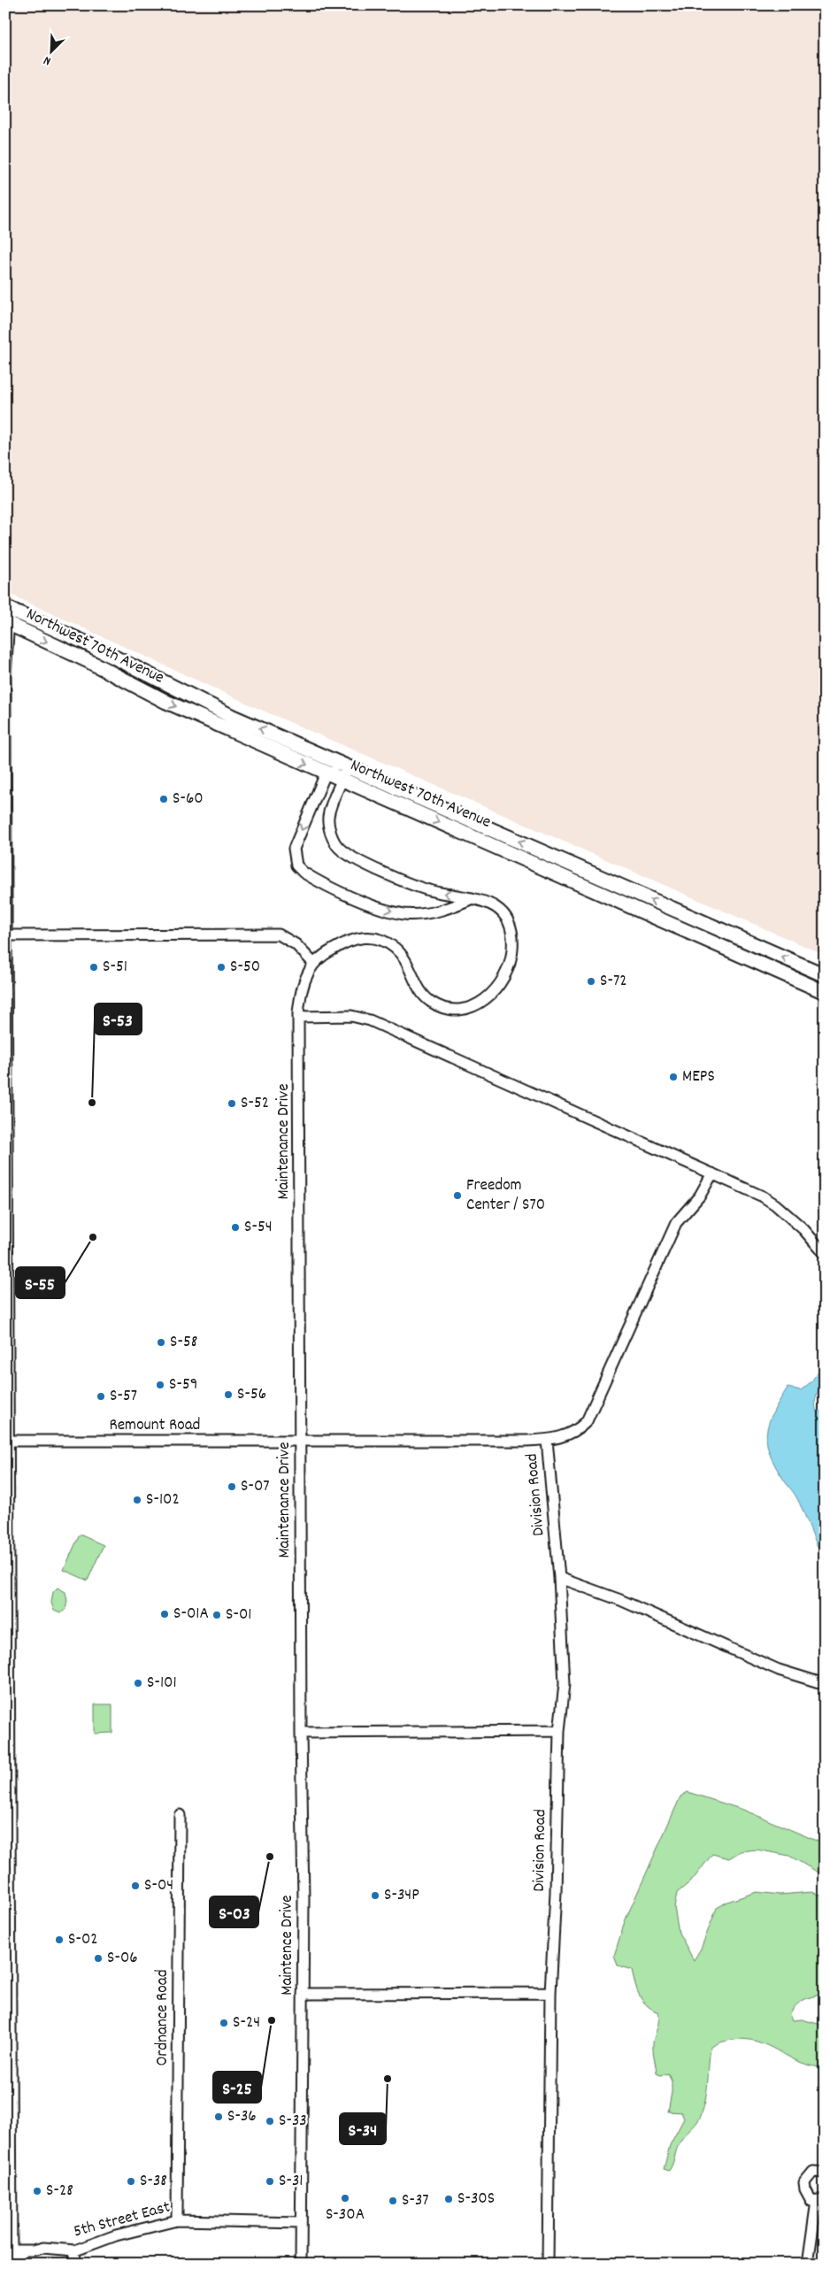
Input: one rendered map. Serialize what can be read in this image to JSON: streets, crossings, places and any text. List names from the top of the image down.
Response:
{
  "streets": {
    "main road": ["Northwest 70th Avenue"],
    "street": [
      "Maintenance Drive",
      "Remount Road",
      "Division Road",
      "Maintence Drive",
      "Ordnance Road",
      "5th Street East"
    ]
  },
  "crossings": [
    ["Maintenance Drive", "Remount Road"],
    ["Maintenance Drive", "Maintence Drive"],
    ["Remount Road", "Division Road"],
    ["Maintence Drive", "5th Street East"],
    ["Ordnance Road", "5th Street East"]
  ],
  "places": [
    "S-60",
    "S-51",
    "S-50",
    "S-72",
    "MEPS",
    "S-53",
    "S-52",
    "Freedom Center / S70",
    "S-54",
    "S-55",
    "S-58",
    "S-59",
    "S-56",
    "S-57",
    "S-07",
    "S-102",
    "S-01A",
    "S-01",
    "S-101",
    "S-03",
    "S-04",
    "S-34P",
    "S-02",
    "S-06",
    "S-25",
    "S-24",
    "S-34",
    "S-36",
    "S-33",
    "S-38",
    "S-31",
    "S-28",
    "S-30A",
    "S-30S",
    "S-37"
  ],
  "north": "bottom left"
}
